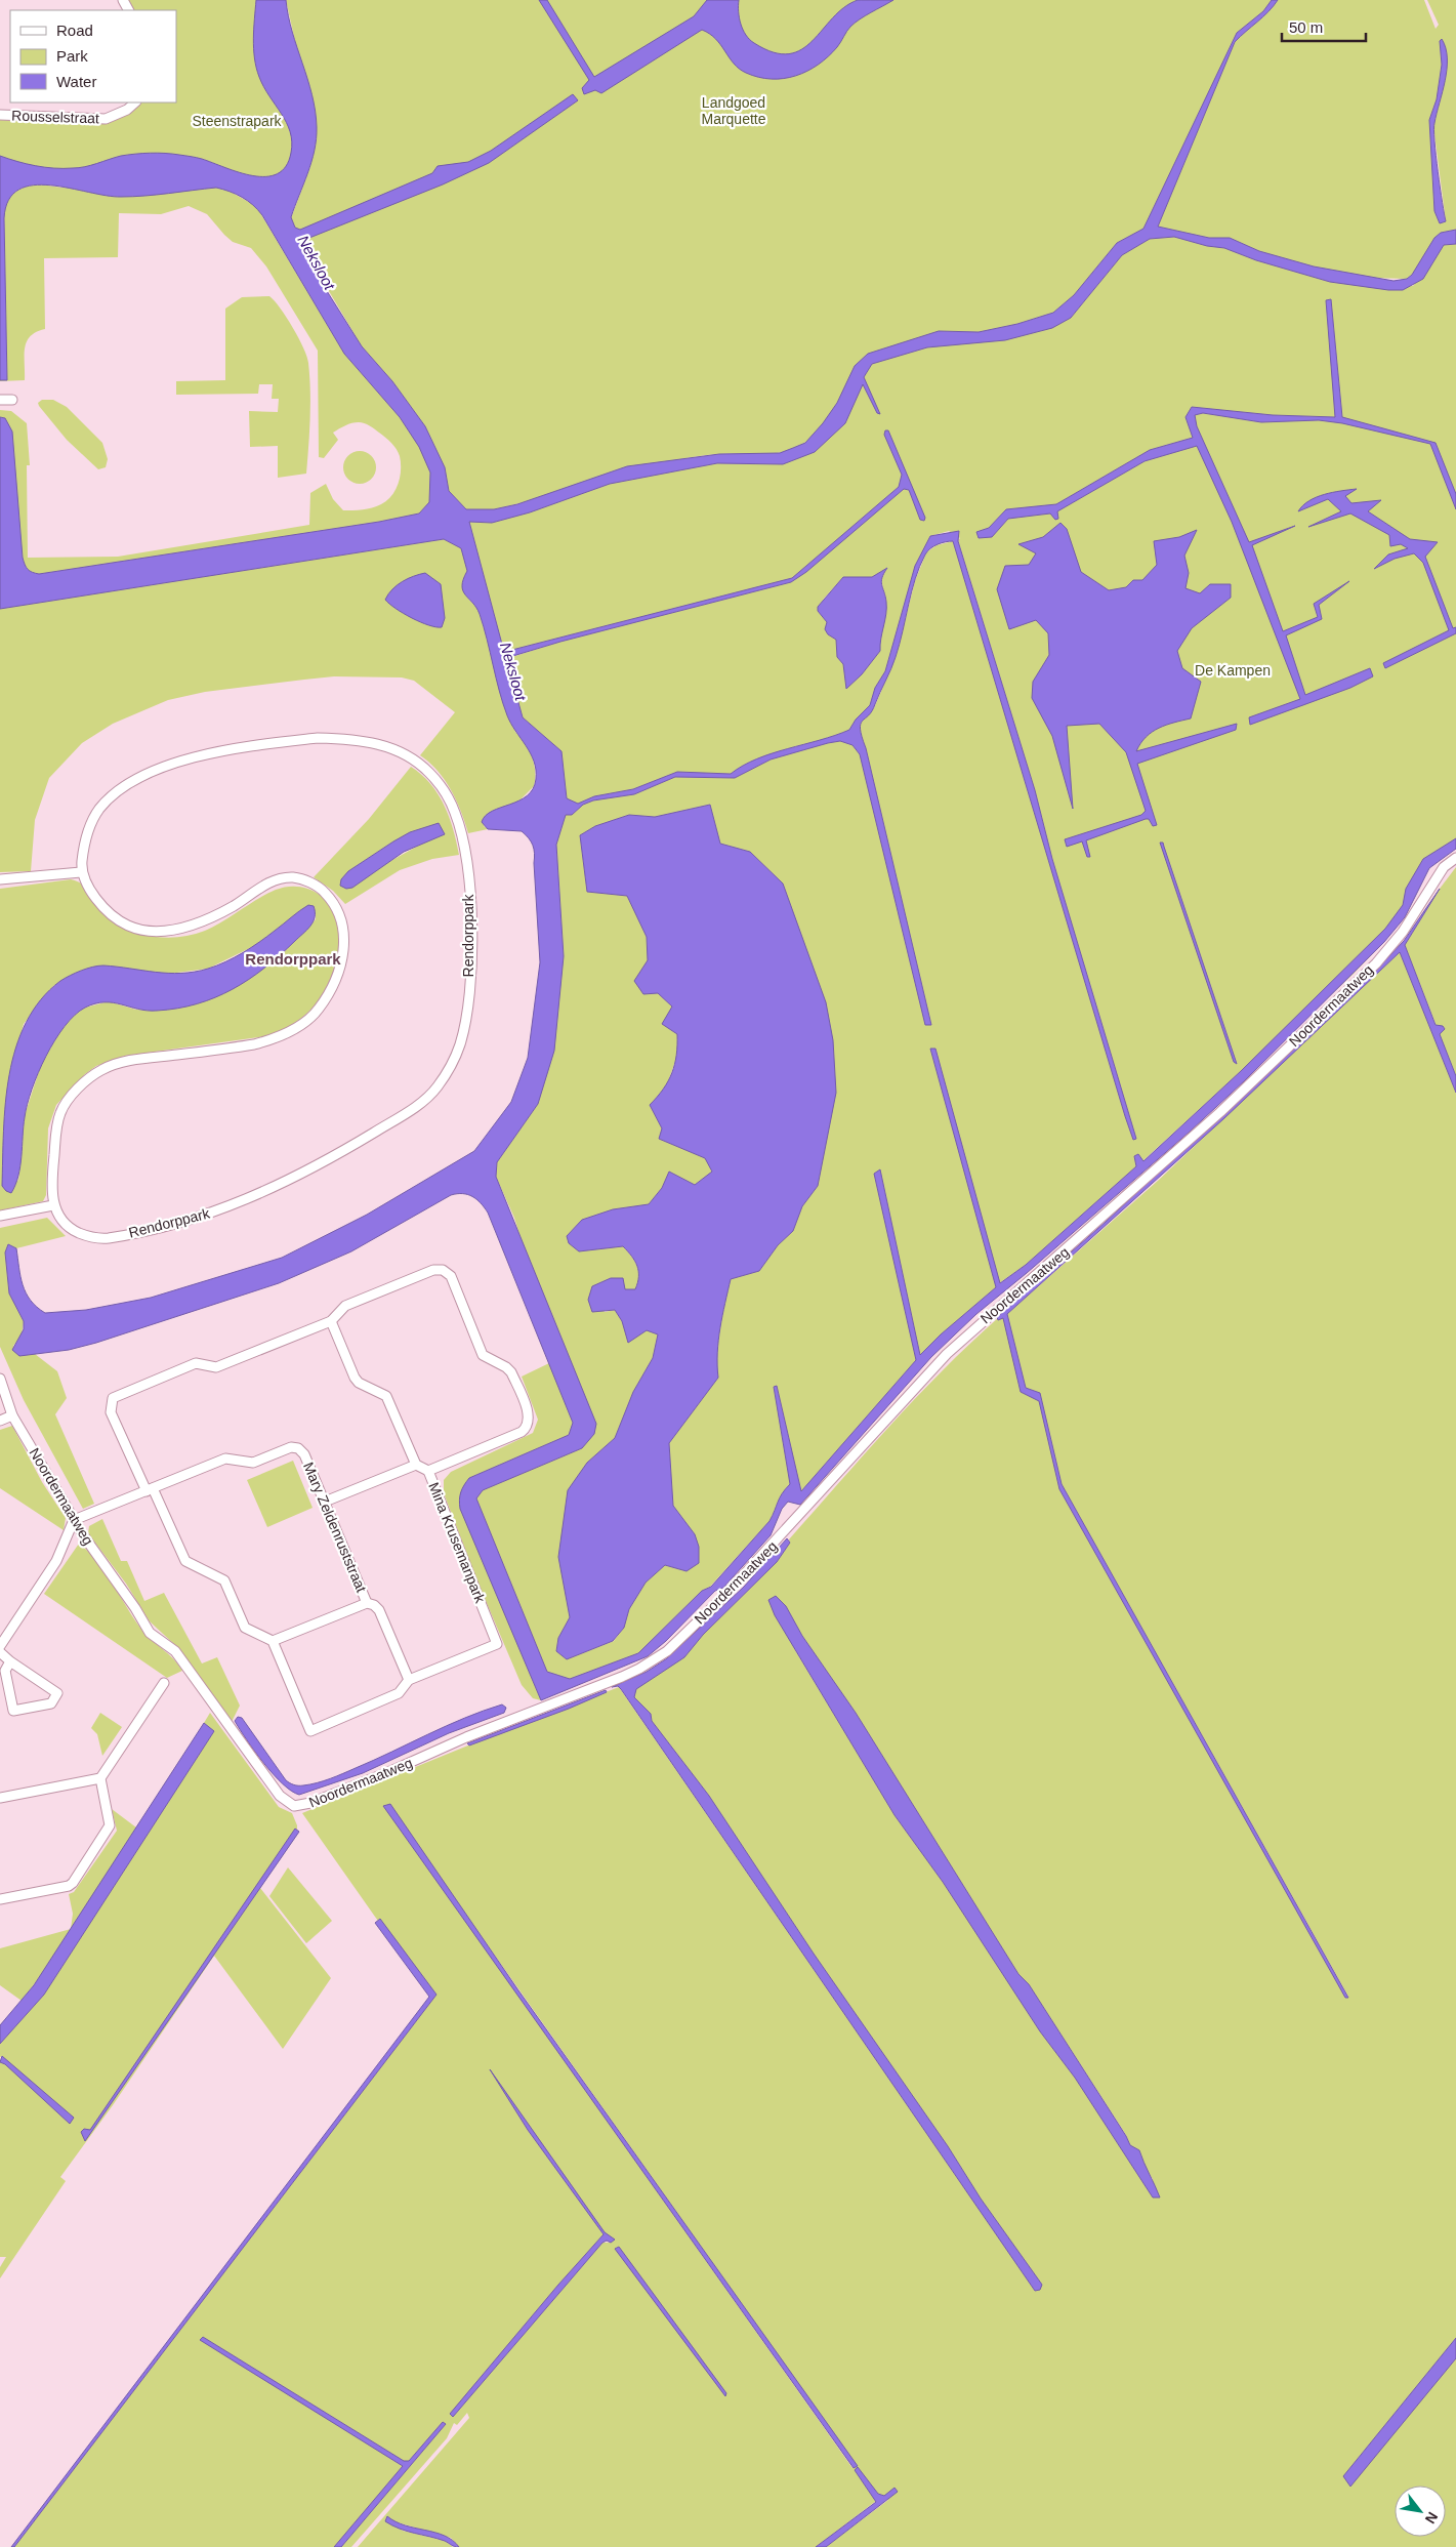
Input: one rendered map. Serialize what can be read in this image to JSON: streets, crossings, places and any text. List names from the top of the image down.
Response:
{
  "streets": {
    "street": [
      "Rousselstraat",
      "Rendorppark",
      "Noordermaatweg",
      "Mary Zeldenruststraat",
      "Mina Krusemanpark"
    ]
  },
  "crossings": [
    ["Noordermaatweg", "Mary Zeldenruststraat"],
    ["Mary Zeldenruststraat", "Mina Krusemanpark"]
  ],
  "districts": ["Rendorppark"],
  "water": ["Neksloot"],
  "parks": ["Landgoed Marquette", "Steenstrapark", "De Kampen"],
  "legend": ["Road", "Park", "Water"],
  "scale_bar": "50 m",
  "north": "bottom right"
}
